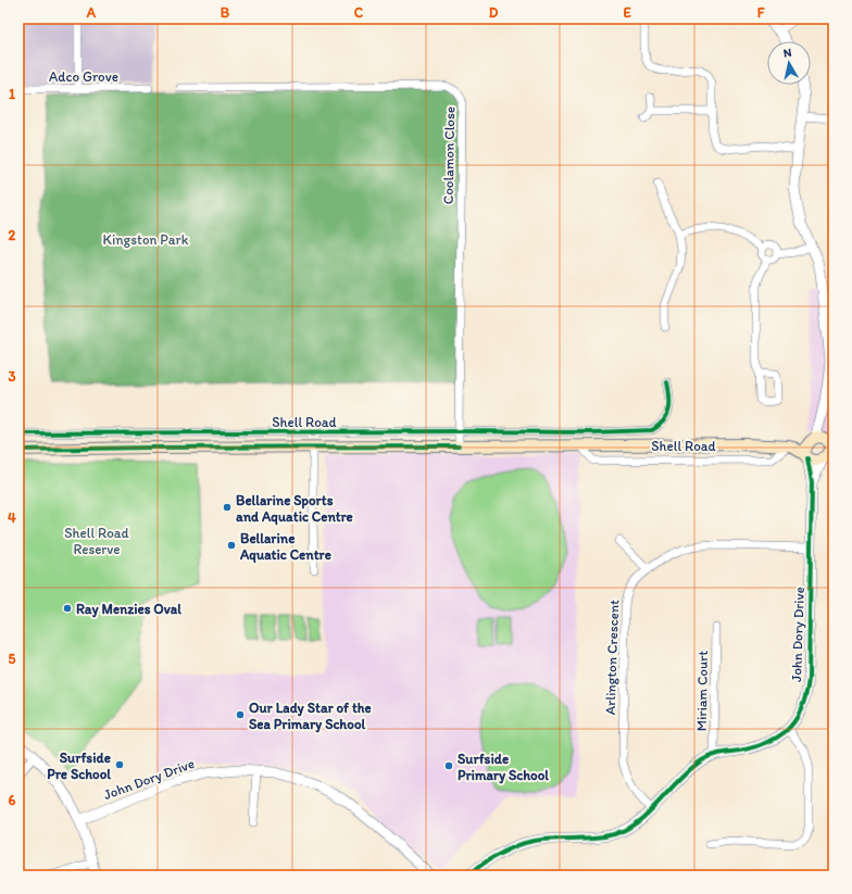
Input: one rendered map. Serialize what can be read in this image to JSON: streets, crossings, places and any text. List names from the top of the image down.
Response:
{
  "streets": {
    "main road": ["Shell Road"],
    "street": [
      "Adco Grove",
      "Coolamon Close",
      "John Dory Drive",
      "Arlington Crescent",
      "Miriam Court"
    ]
  },
  "crossings": [
    ["Coolamon Close", "Shell Road"],
    ["Shell Road", "John Dory Drive"],
    ["John Dory Drive", "Arlington Crescent"],
    ["John Dory Drive", "Miriam Court"]
  ],
  "parks": ["Kingston Park", "Shell Road Reserve"],
  "places": [
    "Bellarine Sports and Aquatic Centre",
    "Bellarine Aquatic Centre",
    "Ray Menzies Oval",
    "Our Lady Star of the Sea Primary School",
    "Surfside Pre School",
    "Surfside Primary School"
  ],
  "north": "top",
  "grid": {
    "columns": [
      "A",
      "B",
      "C",
      "D",
      "E",
      "F"
    ],
    "rows": [
      "1",
      "2",
      "3",
      "4",
      "5",
      "6"
    ]
  }
}
